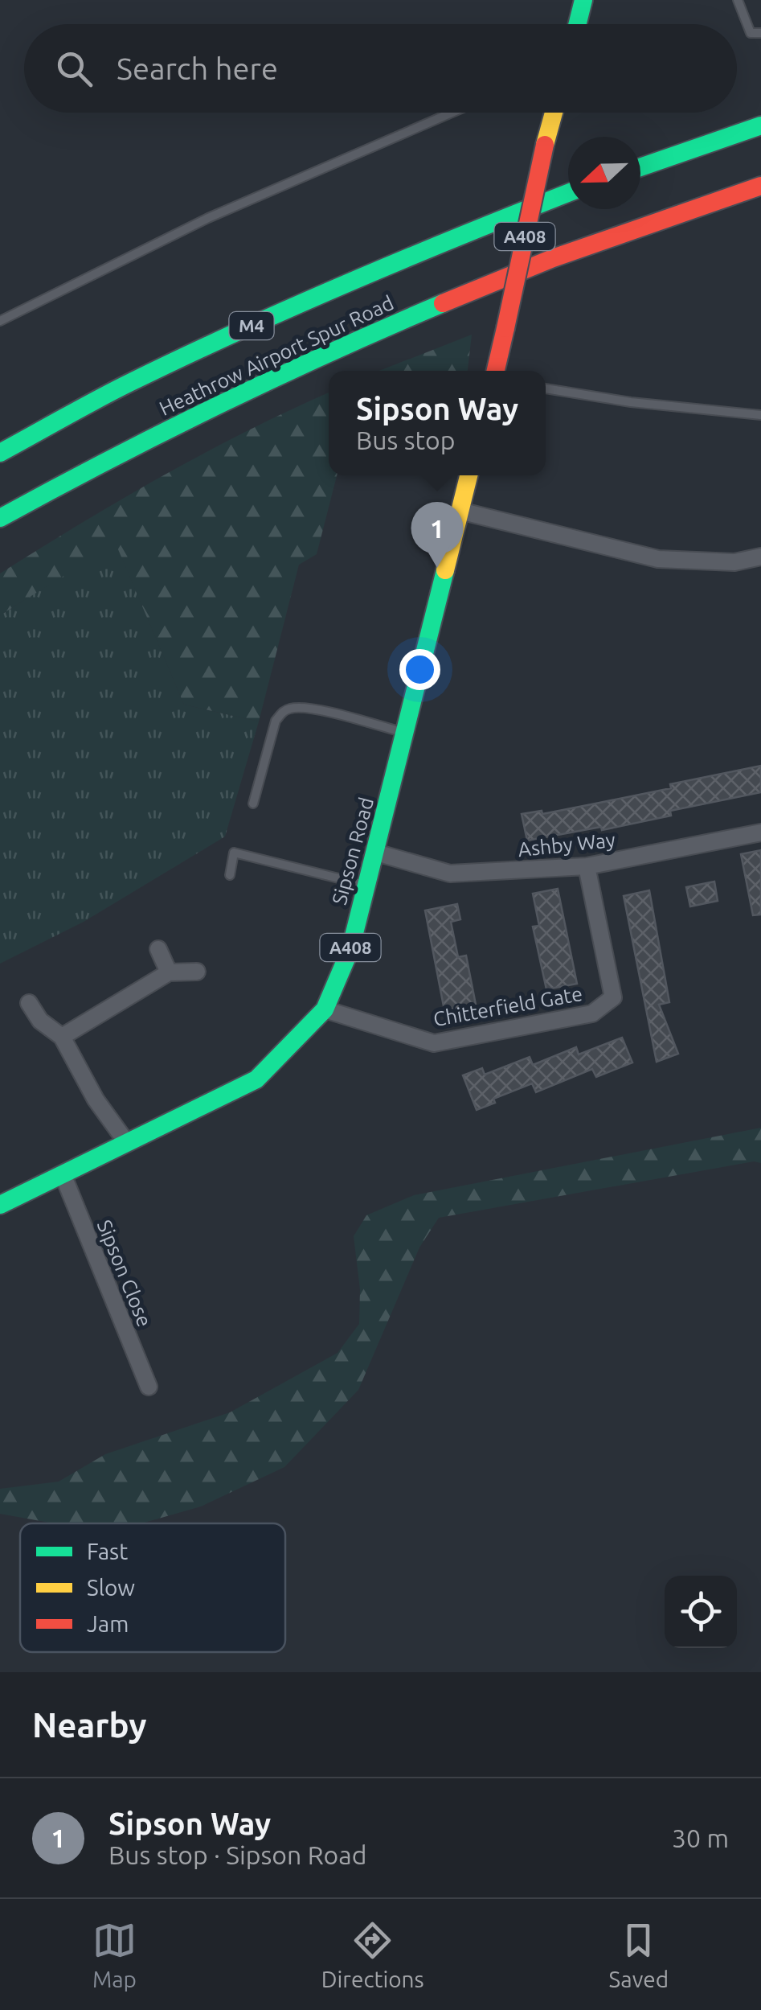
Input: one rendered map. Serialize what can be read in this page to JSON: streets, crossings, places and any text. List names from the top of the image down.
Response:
{
  "streets": {
    "main road": [
      "A408",
      "M4",
      "Heathrow Airport Spur Road",
      "Sipson Road"
    ],
    "street": ["Ashby Way", "Chitterfield Gate", "Sipson Close"]
  },
  "crossings": [
    ["Ashby Way", "Sipson Road"],
    ["Ashby Way", "Chitterfield Gate"],
    ["Sipson Road", "Chitterfield Gate"],
    ["Sipson Road", "Sipson Close"]
  ],
  "legend": ["Fast", "Slow", "Jam"],
  "north": "left",
  "page": {
    "search": "Search here",
    "popup": ["Sipson Way", "Bus stop"],
    "pins": "1",
    "heading": "Nearby",
    "list": [
      {
        "mark": "1",
        "name": "Sipson Way",
        "note": "Bus stop · Sipson Road",
        "value": "30 m"
      }
    ],
    "nav": ["Map", "Directions", "Saved"]
  }
}
